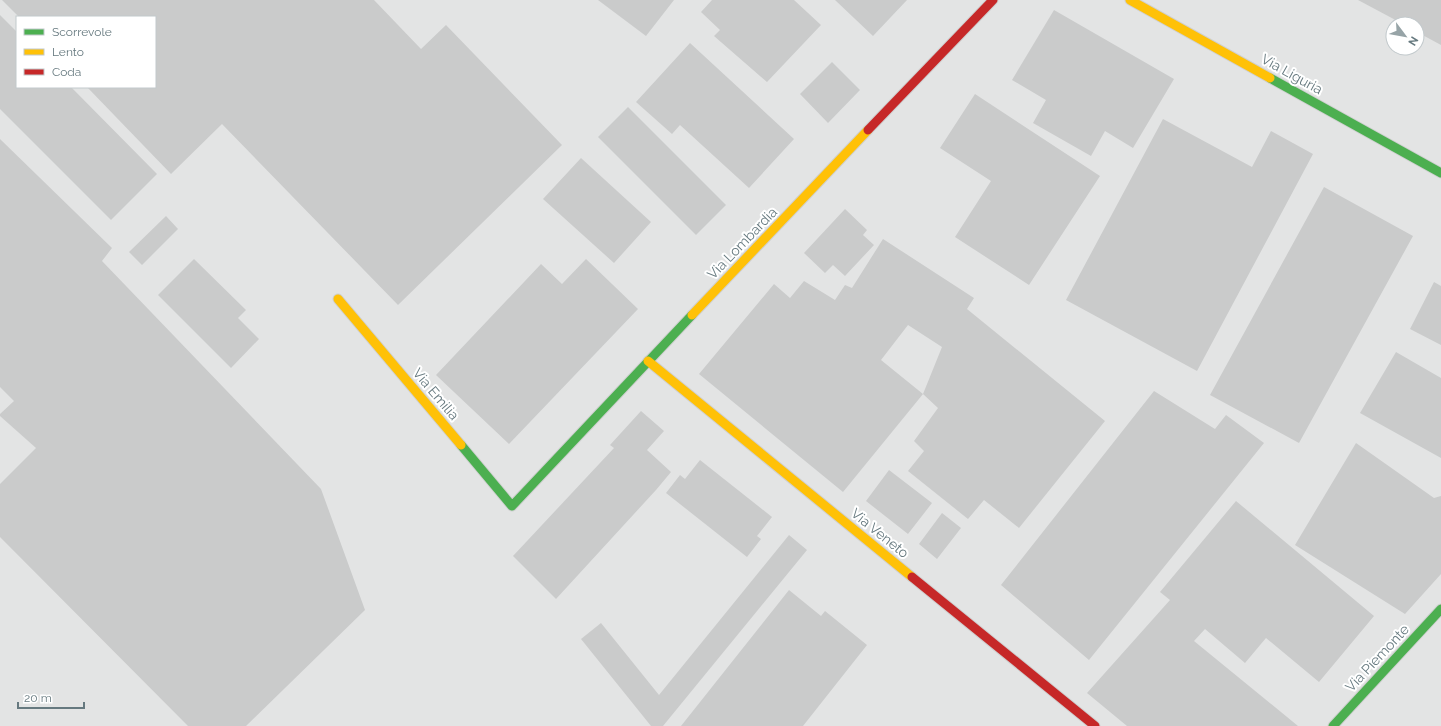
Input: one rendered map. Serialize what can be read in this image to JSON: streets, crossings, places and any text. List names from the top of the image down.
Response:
{
  "streets": {
    "street": [
      "Via Liguria",
      "Via Lombardia",
      "Via Emilia",
      "Via Veneto",
      "Via Piemonte"
    ]
  },
  "crossings": [
    ["Via Lombardia", "Via Emilia"],
    ["Via Lombardia", "Via Veneto"]
  ],
  "legend": ["Scorrevole", "Lento", "Coda"],
  "scale_bar": "20 m",
  "north": "bottom right"
}
